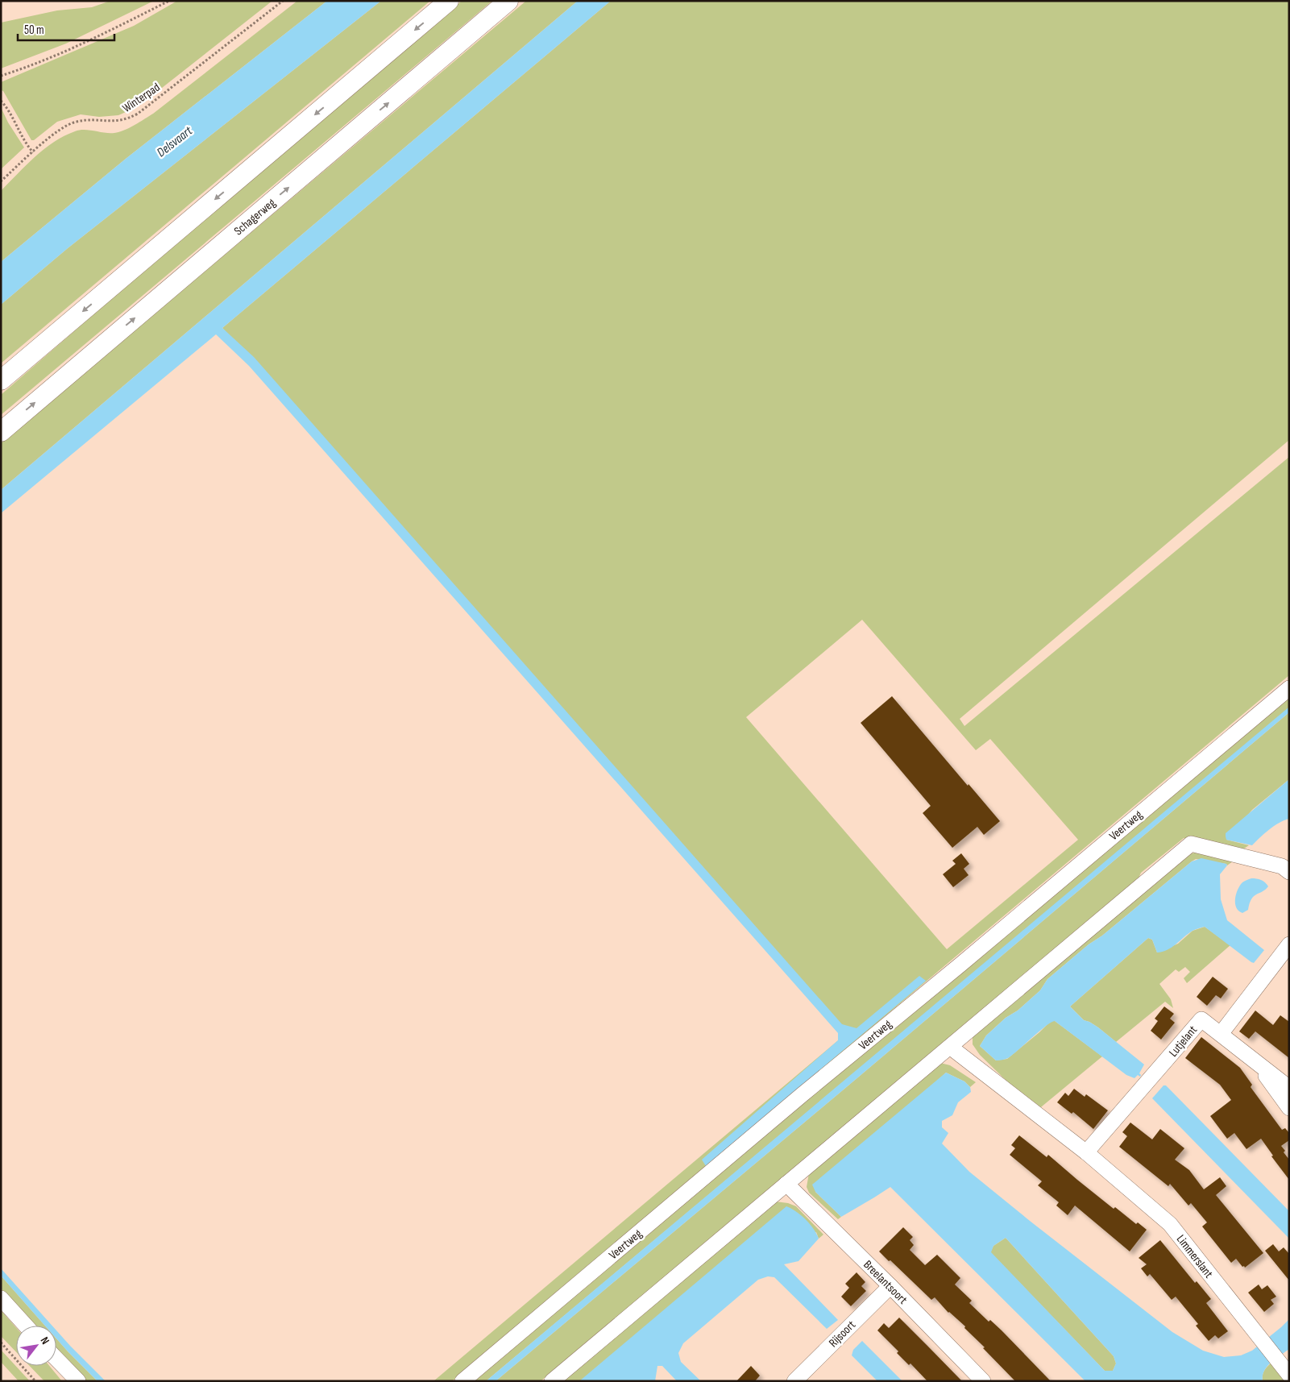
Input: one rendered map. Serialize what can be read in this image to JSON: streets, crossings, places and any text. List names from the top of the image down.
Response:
{
  "streets": {
    "main road": ["Schagerweg"],
    "street": [
      "Veertweg",
      "Lutjelant",
      "Limmerslant",
      "Breelantsoort",
      "Rijsoort"
    ],
    "path": ["Winterpad"]
  },
  "crossings": [
    ["Lutjelant", "Limmerslant"],
    ["Breelantsoort", "Rijsoort"]
  ],
  "water": ["Delsvaart"],
  "scale_bar": "50 m",
  "north": "top right"
}
